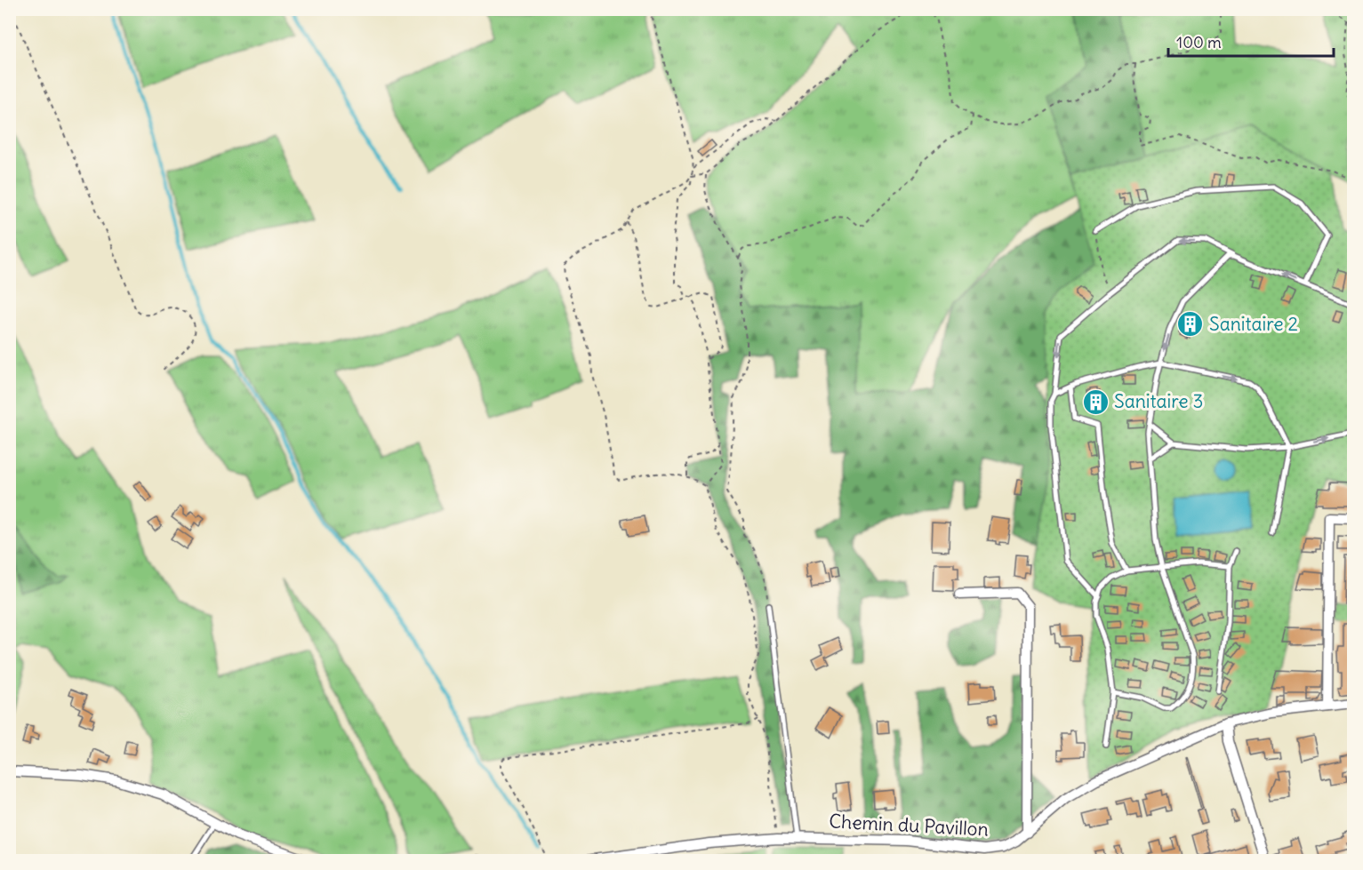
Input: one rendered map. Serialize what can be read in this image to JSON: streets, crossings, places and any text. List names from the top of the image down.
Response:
{
  "streets": {
    "street": ["Chemin du Pavillon"]
  },
  "places": {
    "building": ["Sanitaire 2", "Sanitaire 3"]
  },
  "scale_bar": "100 m"
}
